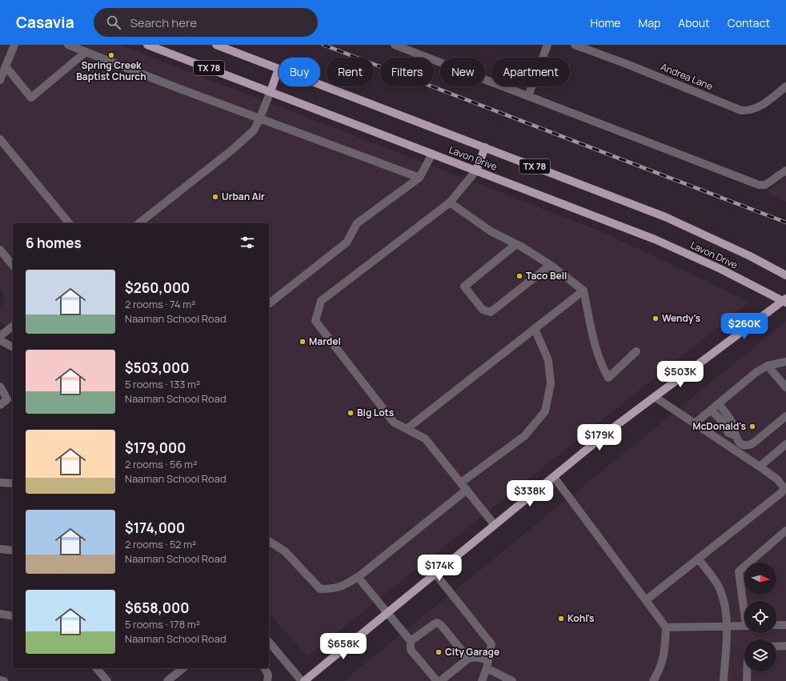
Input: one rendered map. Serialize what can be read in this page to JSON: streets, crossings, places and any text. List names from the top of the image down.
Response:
{
  "streets": {
    "main road": ["TX 78", "Lavon Drive"],
    "street": ["Andrea Lane"]
  },
  "places": [
    "Spring Creek Baptist Church",
    "Urban Air",
    "Taco Bell",
    "Wendy's",
    "Mardel",
    "Big Lots",
    "McDonald's",
    "Kohl's",
    "City Garage"
  ],
  "north": "right",
  "page": {
    "header": "Casavia",
    "search": "Search here",
    "nav": [
      "Home",
      "Map",
      "About",
      "Contact"
    ],
    "chip": [
      "Buy",
      "Rent",
      "Filters",
      "New",
      "Apartment"
    ],
    "heading": "6 homes",
    "list": [
      {
        "name": "$260,000",
        "note": "2 rooms · 74 m² · Naaman School Road"
      },
      {
        "name": "$503,000",
        "note": "5 rooms · 133 m² · Naaman School Road"
      },
      {
        "name": "$179,000",
        "note": "2 rooms · 56 m² · Naaman School Road"
      },
      {
        "name": "$174,000",
        "note": "2 rooms · 52 m² · Naaman School Road"
      },
      {
        "name": "$658,000",
        "note": "5 rooms · 178 m² · Naaman School Road"
      }
    ],
    "price": [
      "$260K",
      "$503K",
      "$179K",
      "$338K",
      "$174K",
      "$658K"
    ]
  }
}
